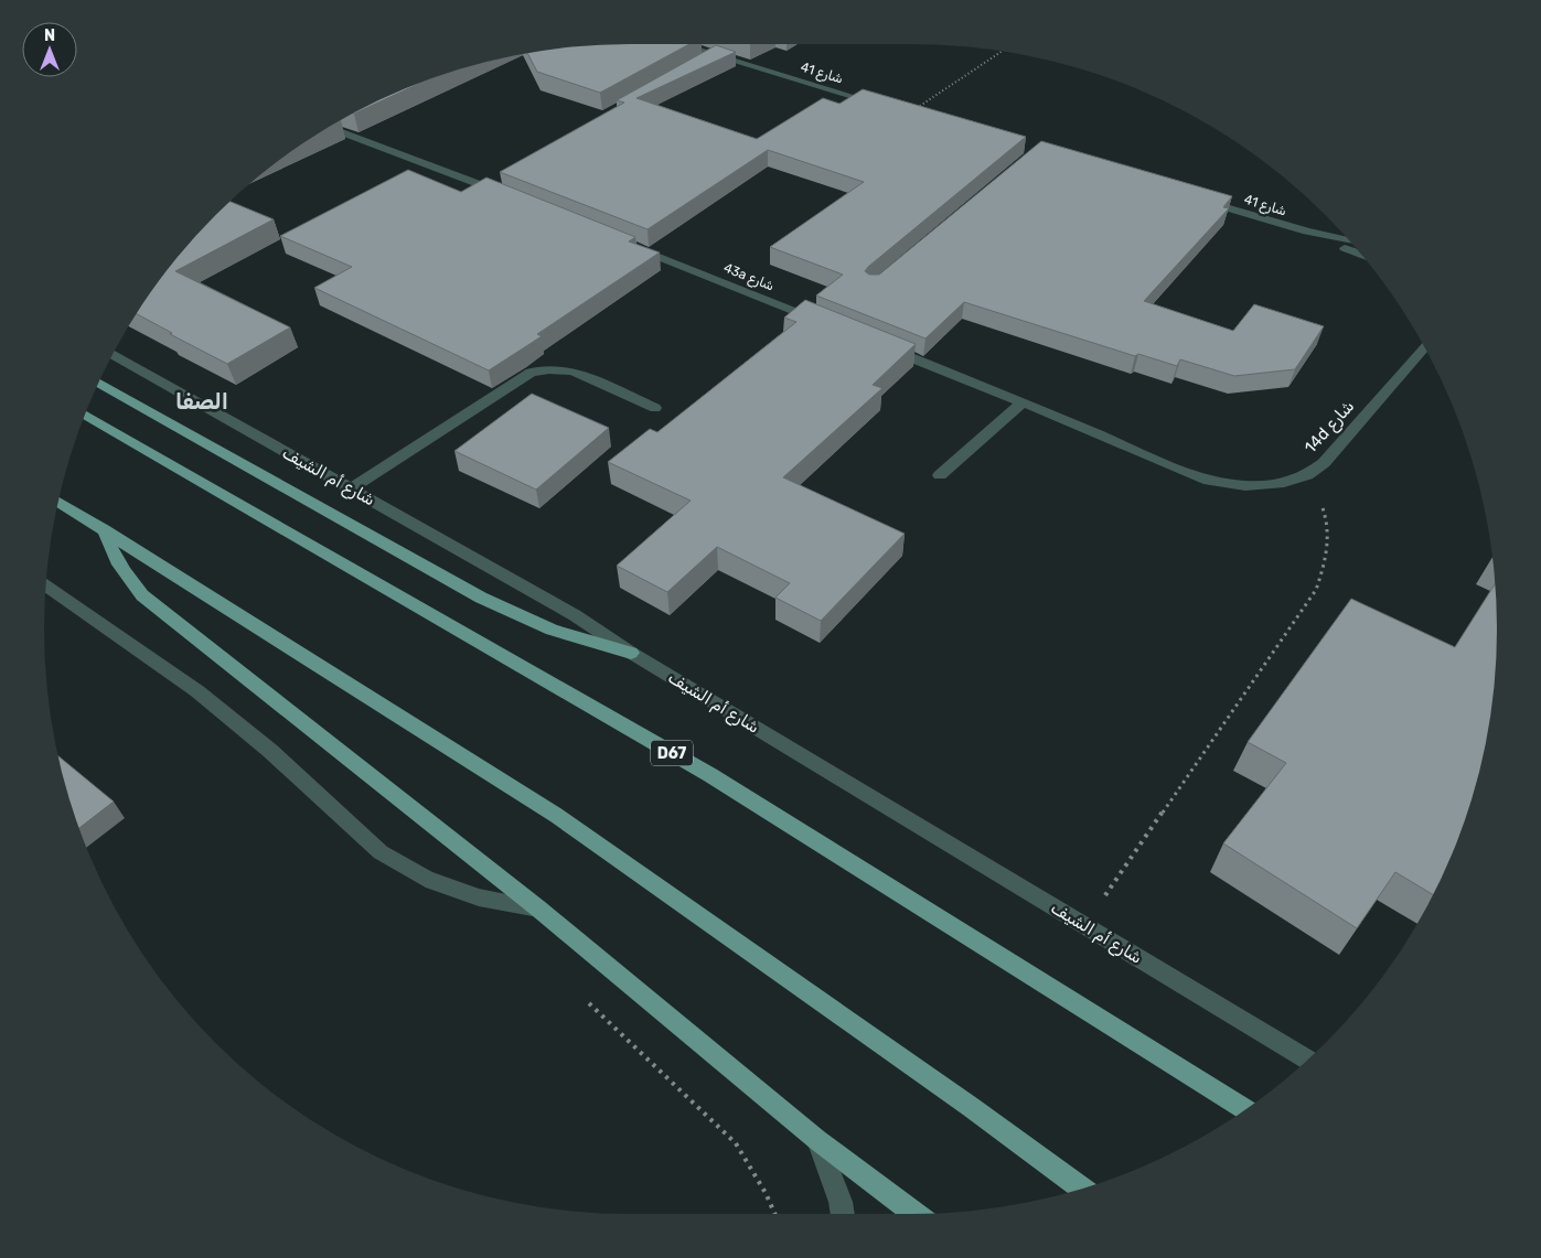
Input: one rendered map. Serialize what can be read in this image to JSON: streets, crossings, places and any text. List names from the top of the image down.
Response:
{
  "streets": {
    "main road": ["D67"],
    "street": [
      "شارع 41",
      "43a شارع",
      "14d شارع",
      "شارع أم الشيف"
    ]
  },
  "districts": ["الصفا"],
  "north": "top"
}
